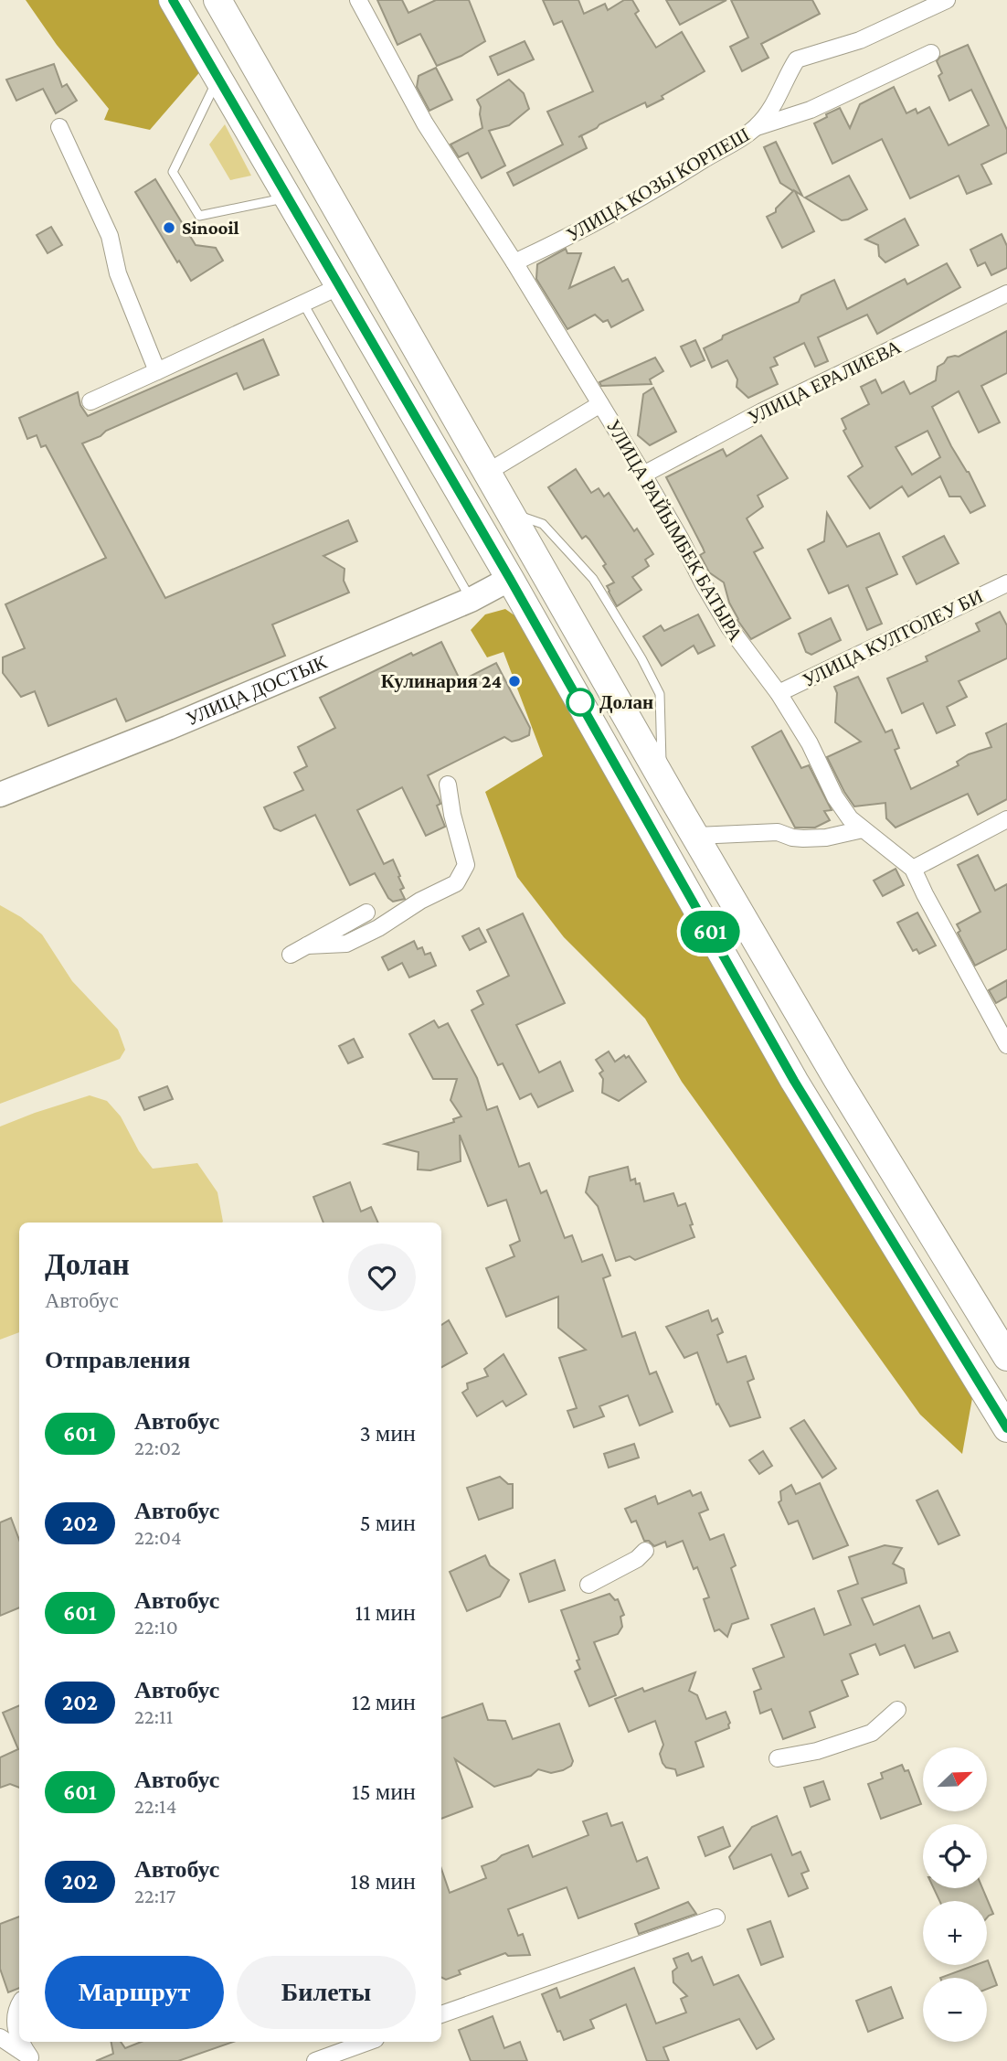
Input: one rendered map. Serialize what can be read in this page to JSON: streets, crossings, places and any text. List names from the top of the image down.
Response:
{
  "streets": {
    "main road": ["УЛИЦА ДОСТЫК"],
    "street": [
      "УЛИЦА КОЗЫ КОРПЕШ",
      "УЛИЦА ЕРАЛИЕВА",
      "УЛИЦА РАЙЫМБЕК БАТЫРА",
      "УЛИЦА КУЛТОЛЕУ БИ"
    ]
  },
  "crossings": [
    ["УЛИЦА КОЗЫ КОРПЕШ", "УЛИЦА РАЙЫМБЕК БАТЫРА"],
    ["УЛИЦА ЕРАЛИЕВА", "УЛИЦА РАЙЫМБЕК БАТЫРА"],
    ["УЛИЦА РАЙЫМБЕК БАТЫРА", "УЛИЦА КУЛТОЛЕУ БИ"]
  ],
  "places": ["Sinooil", "Кулинария 24", "Долан"],
  "lines": ["bus line 601"],
  "north": "top right",
  "page": {
    "on_map": "601",
    "heading": [
      ["Долан", "Автобус"],
      "Отправления"
    ],
    "list": [
      {
        "mark": "601",
        "name": "Автобус",
        "note": "22:02",
        "value": "3 мин"
      },
      {
        "mark": "202",
        "name": "Автобус",
        "note": "22:04",
        "value": "5 мин"
      },
      {
        "mark": "601",
        "name": "Автобус",
        "note": "22:10",
        "value": "11 мин"
      },
      {
        "mark": "202",
        "name": "Автобус",
        "note": "22:11",
        "value": "12 мин"
      },
      {
        "mark": "601",
        "name": "Автобус",
        "note": "22:14",
        "value": "15 мин"
      },
      {
        "mark": "202",
        "name": "Автобус",
        "note": "22:17",
        "value": "18 мин"
      }
    ],
    "map_buttons": ["+", "−"],
    "buttons": ["Маршрут", "Билеты"]
  }
}
